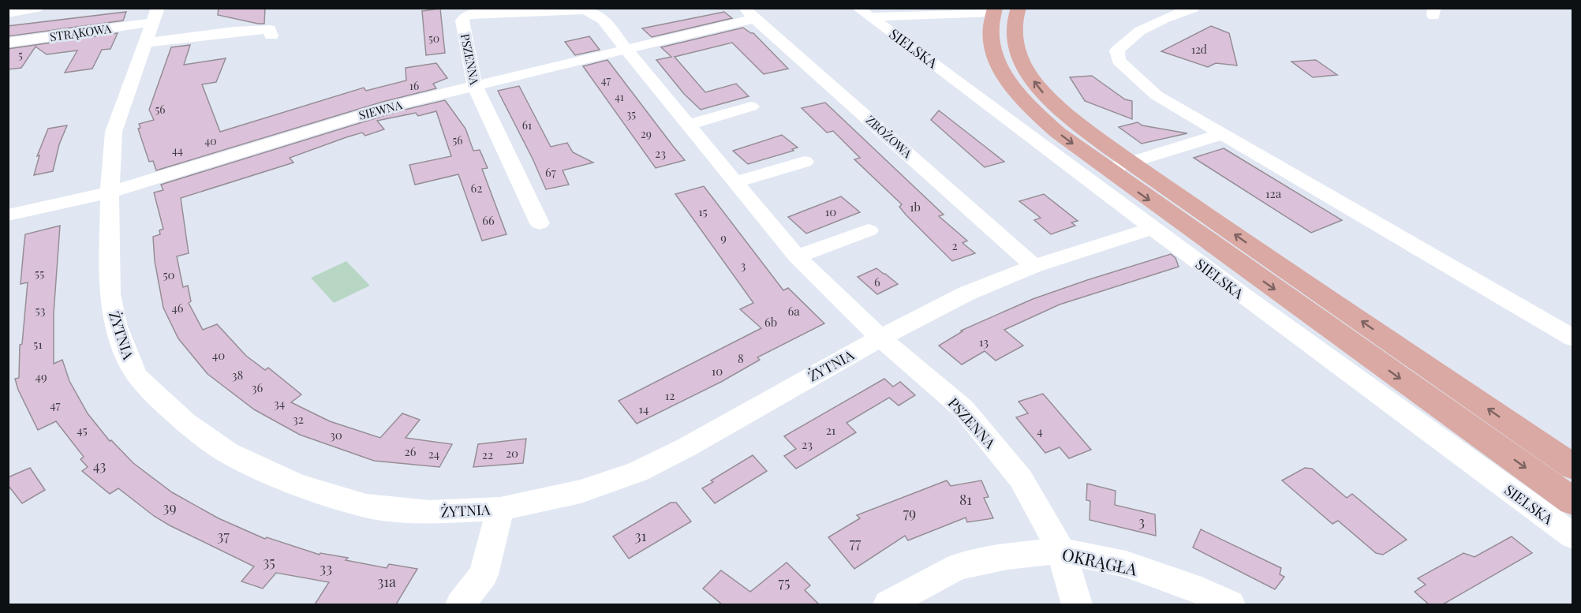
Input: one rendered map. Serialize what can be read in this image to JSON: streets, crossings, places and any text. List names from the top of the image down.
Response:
{
  "streets": {
    "main road": ["SIELSKA"],
    "street": [
      "STRĄKOWA",
      "PSZENNA",
      "SIEWNA",
      "ZBOŻOWA",
      "ŻYTNIA",
      "OKRĄGŁA"
    ]
  },
  "crossings": [
    ["STRĄKOWA", "ŻYTNIA"],
    ["SIELSKA", "ŻYTNIA"],
    ["PSZENNA", "SIEWNA"],
    ["PSZENNA", "ŻYTNIA"],
    ["PSZENNA", "OKRĄGŁA"],
    ["SIEWNA", "ZBOŻOWA"],
    ["SIEWNA", "ŻYTNIA"],
    ["ZBOŻOWA", "ŻYTNIA"]
  ],
  "house_numbers": [
    "50",
    "12d",
    "5",
    "47",
    "16",
    "41",
    "56",
    "35",
    "61",
    "29",
    "56",
    "40",
    "44",
    "23",
    "67",
    "62",
    "12a",
    "1b",
    "15",
    "10",
    "66",
    "9",
    "2",
    "3",
    "55",
    "50",
    "6",
    "46",
    "53",
    "6a",
    "6b",
    "13",
    "51",
    "40",
    "8",
    "10",
    "38",
    "49",
    "36",
    "12",
    "34",
    "47",
    "14",
    "32",
    "45",
    "21",
    "4",
    "30",
    "23",
    "26",
    "20",
    "24",
    "22",
    "43",
    "81",
    "39",
    "79",
    "3",
    "37",
    "31",
    "77",
    "35",
    "33",
    "31a",
    "75"
  ]
}
